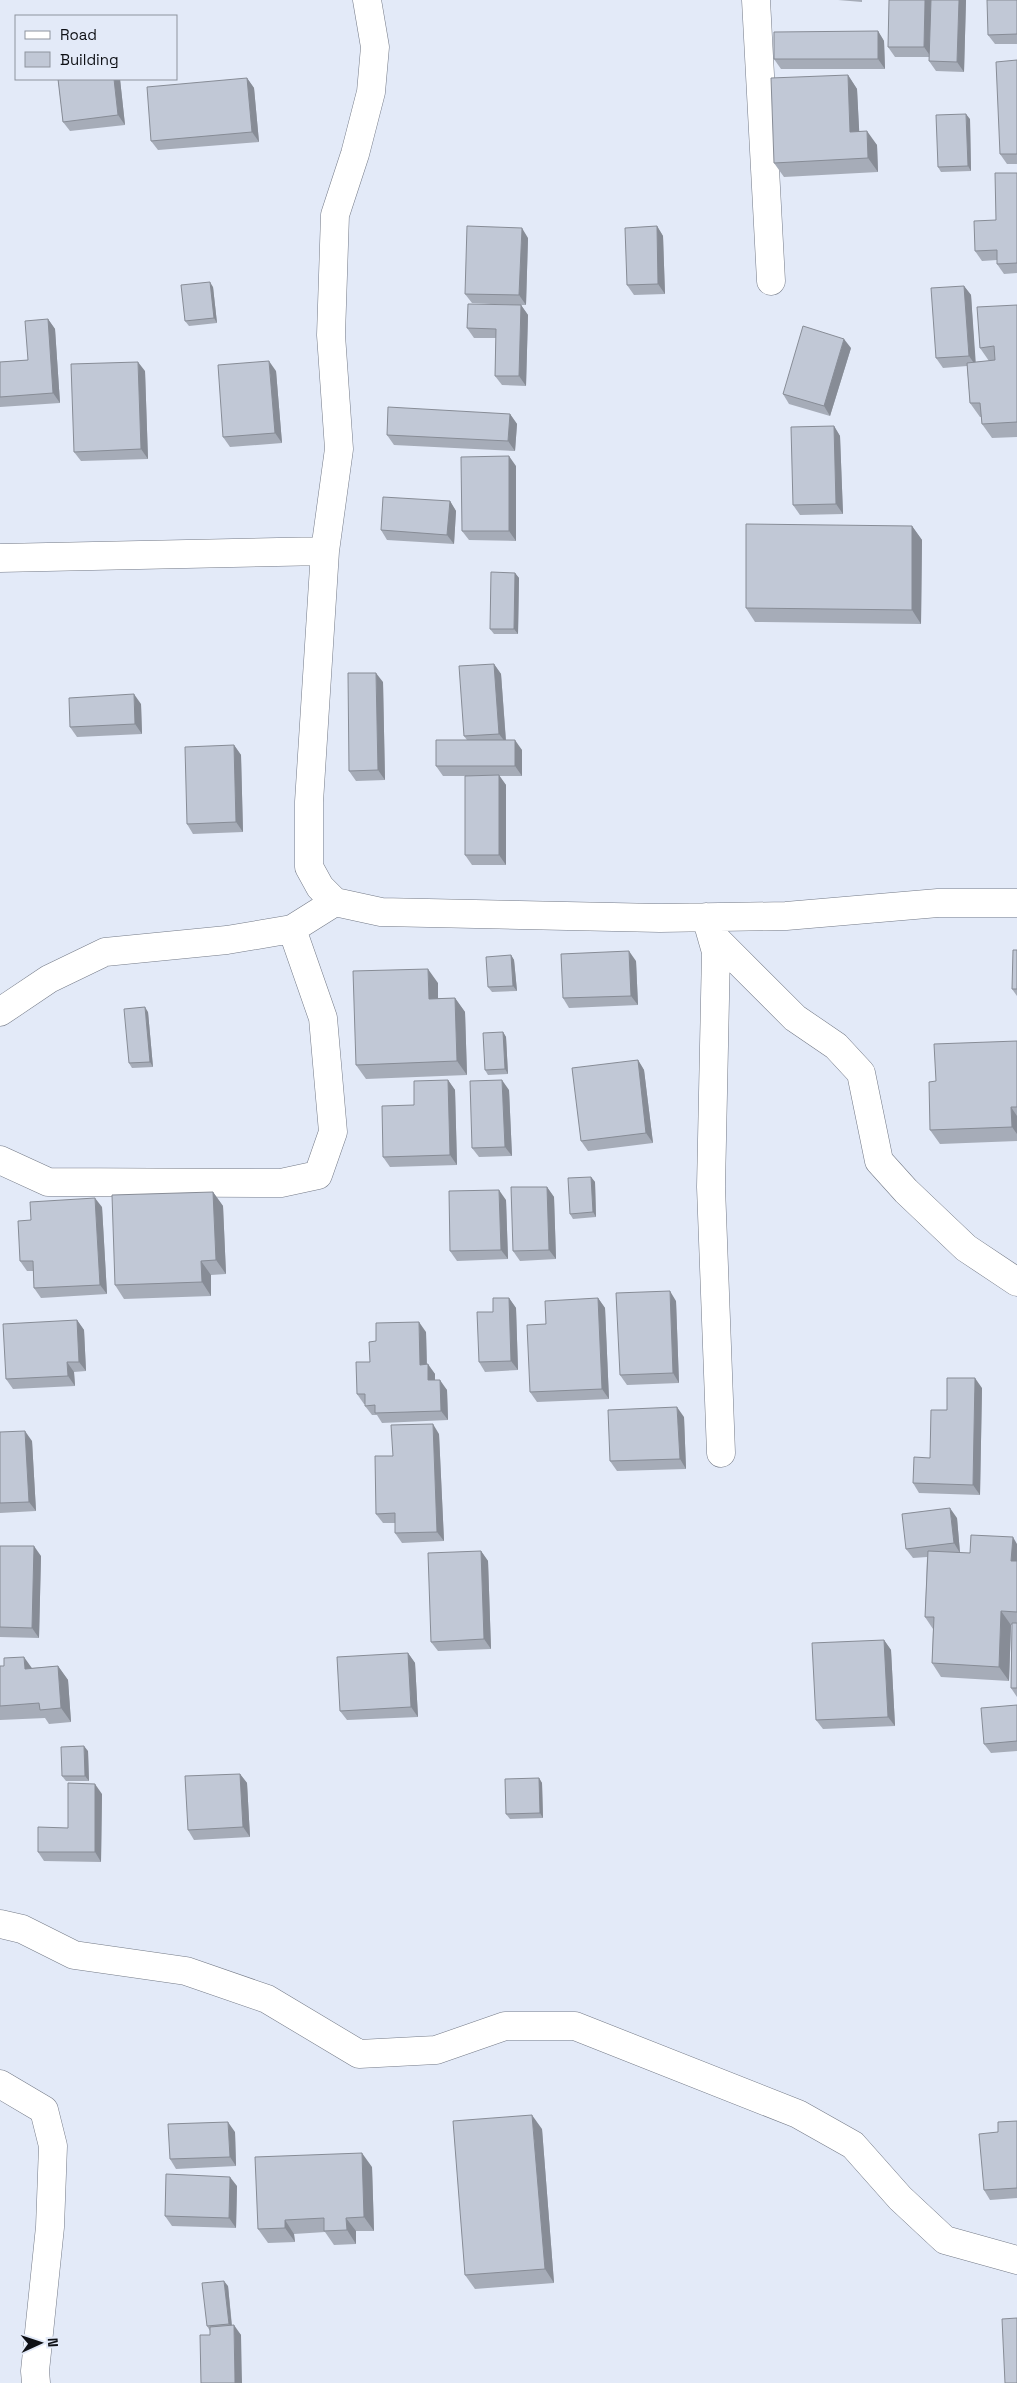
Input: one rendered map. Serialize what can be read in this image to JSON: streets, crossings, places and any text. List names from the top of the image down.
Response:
{
  "legend": ["Road", "Building"],
  "north": "right"
}
